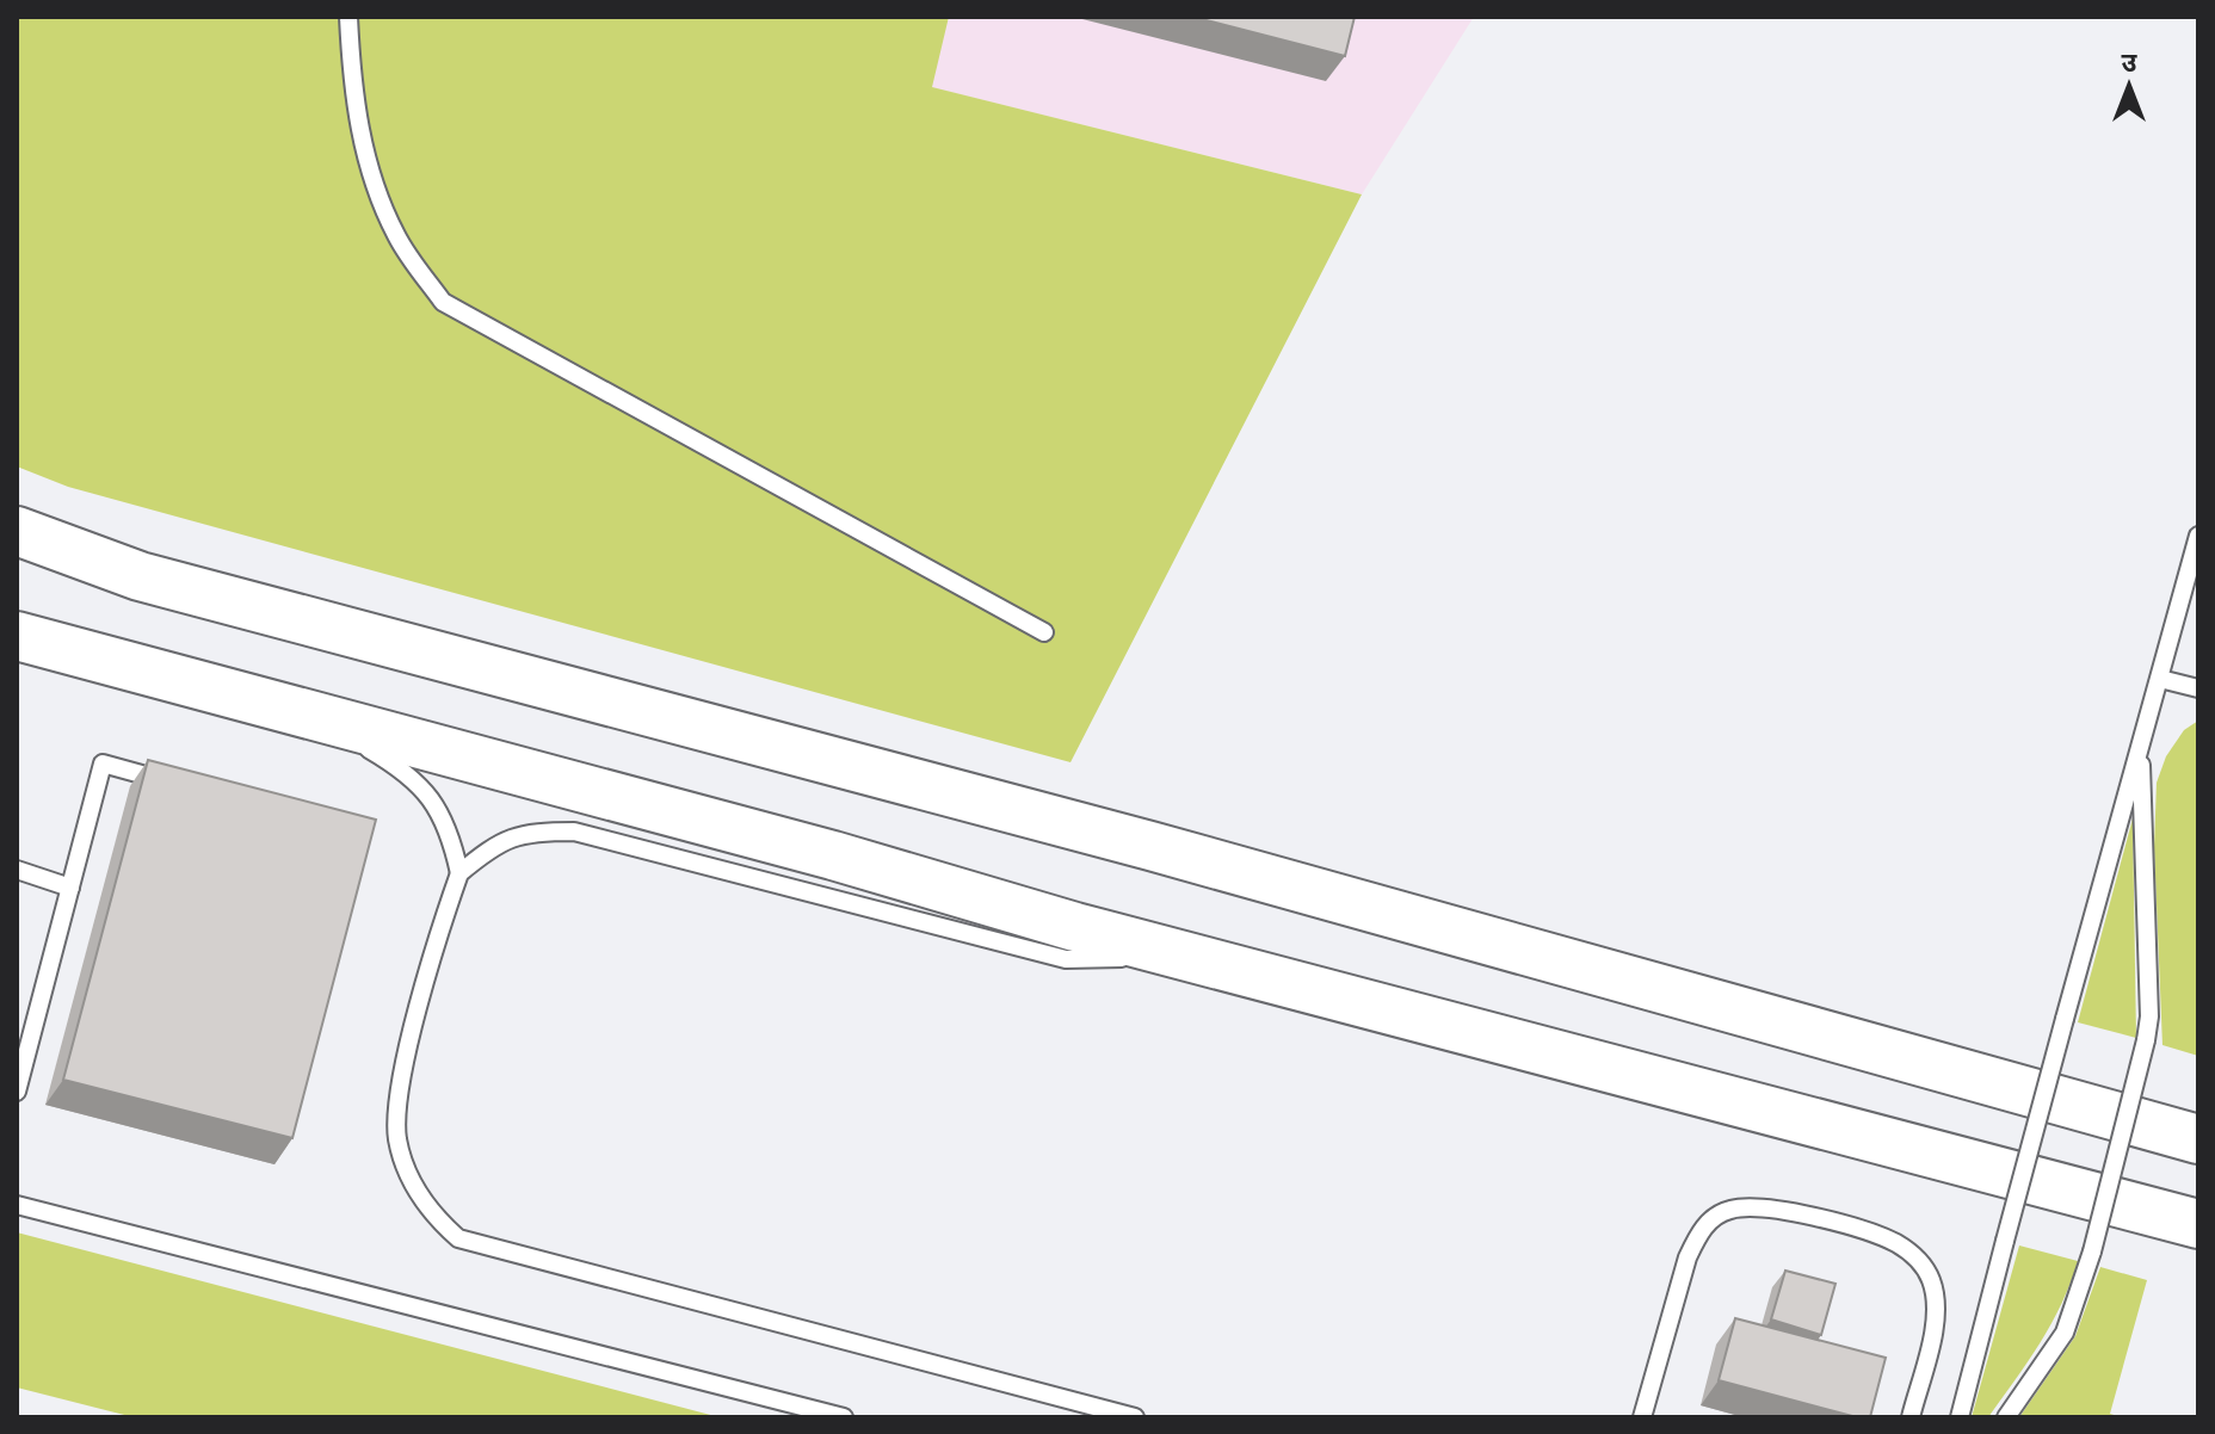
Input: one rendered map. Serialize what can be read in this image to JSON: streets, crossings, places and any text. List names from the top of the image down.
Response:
{
  "north": "top"
}
